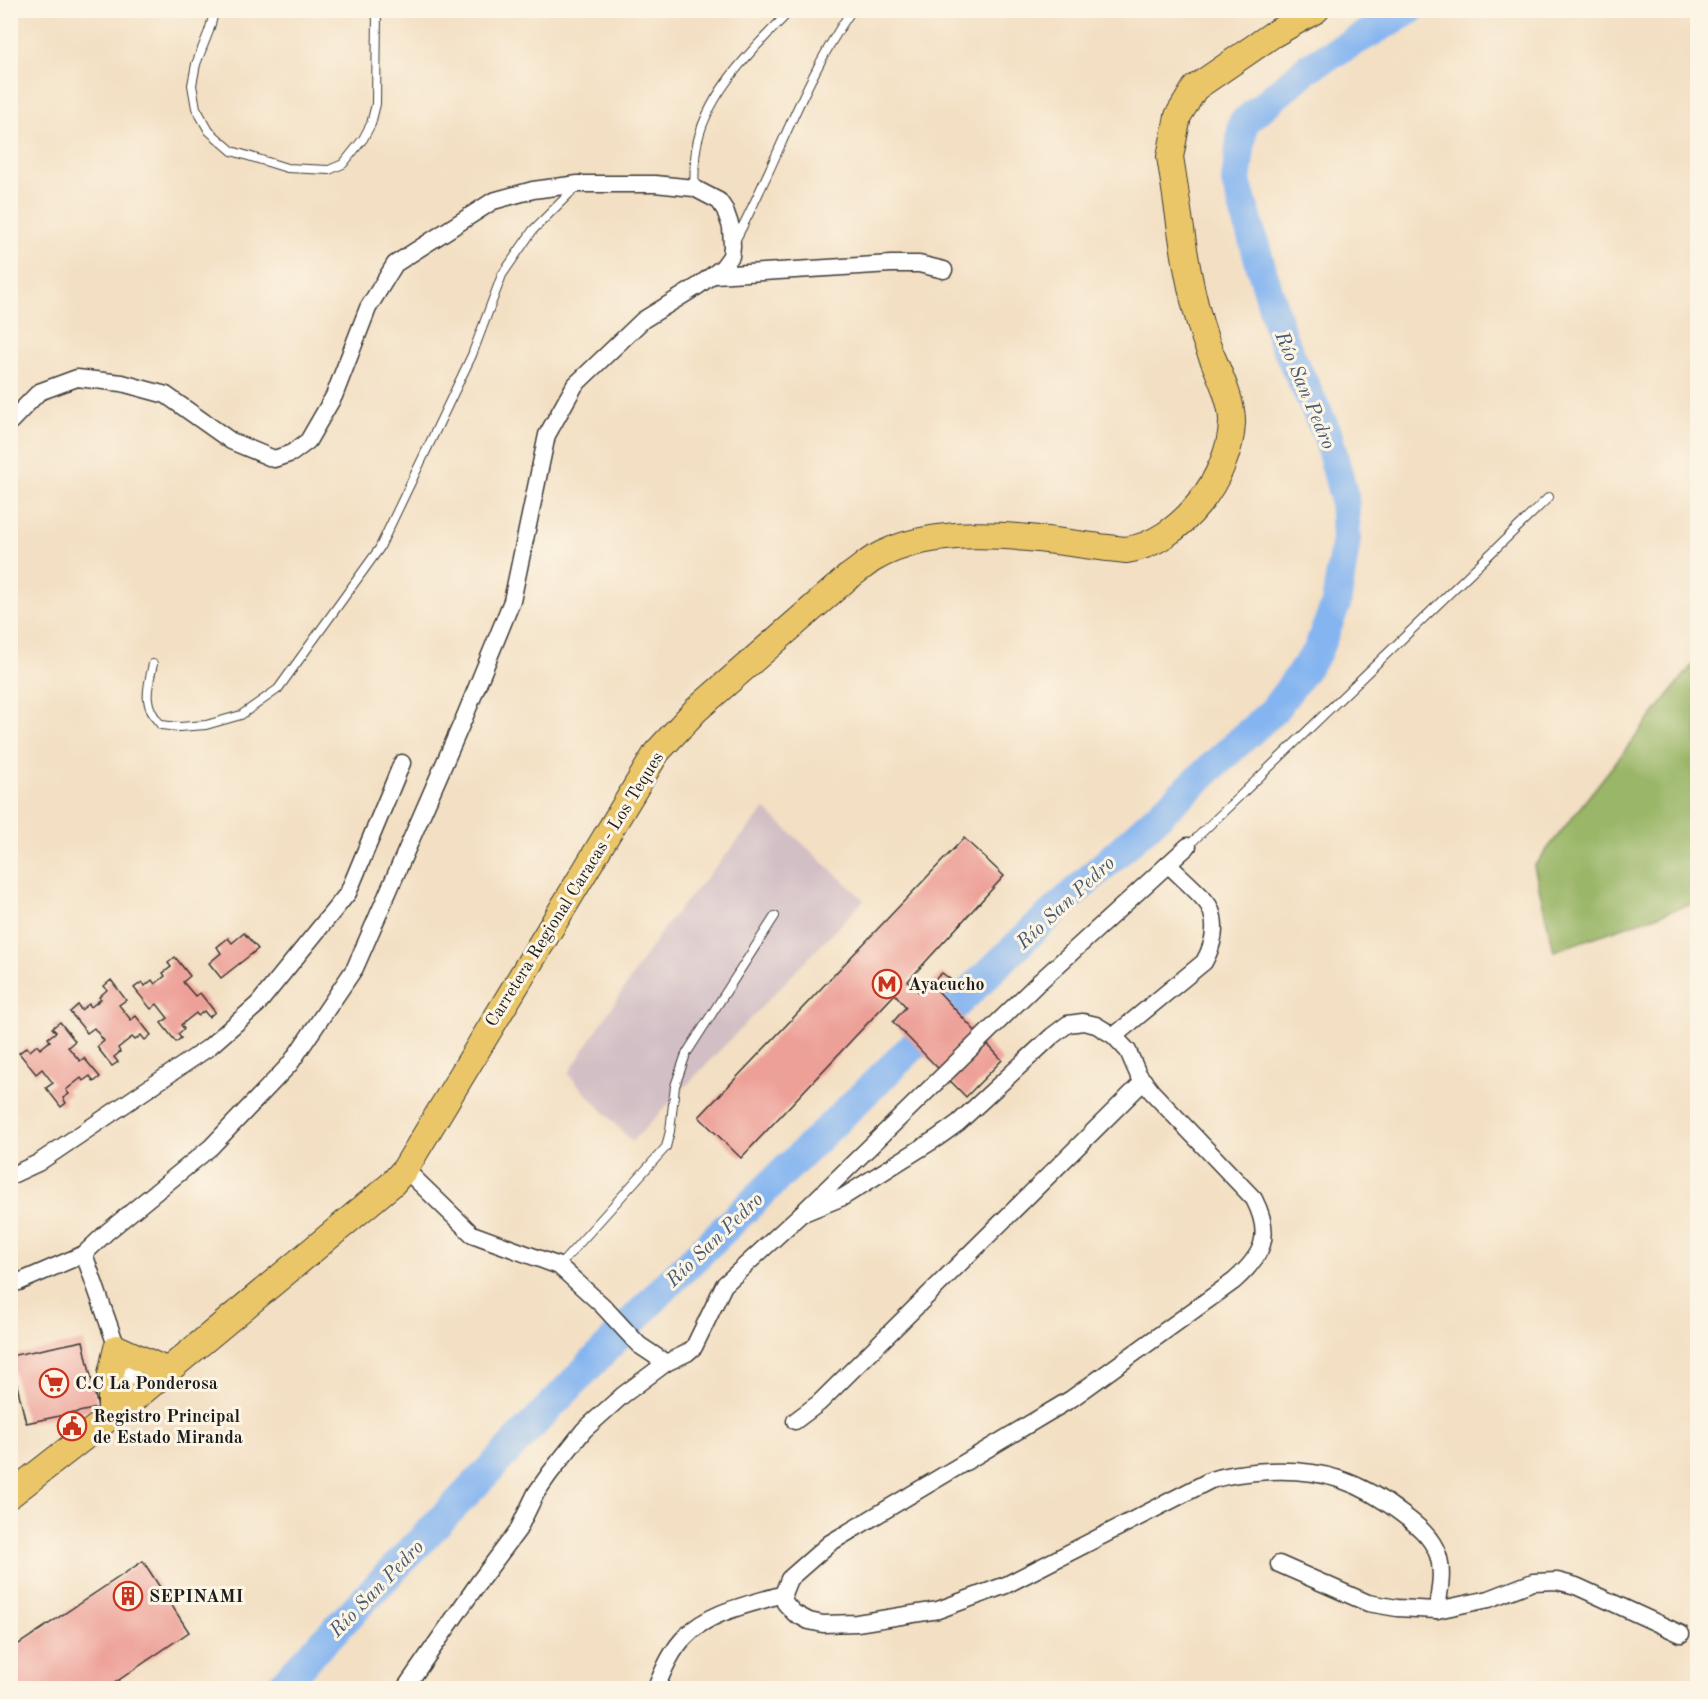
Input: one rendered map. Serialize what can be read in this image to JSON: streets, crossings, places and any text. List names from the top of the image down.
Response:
{
  "streets": {
    "main road": ["Carretera Regional Caracas - Los Teques"]
  },
  "water": ["Río San Pedro"],
  "places": {
    "metro station": ["Ayacucho"],
    "supermarket": ["C.C La Ponderosa"],
    "public building": ["Registro Principal de Estado Miranda"],
    "building": ["SEPINAMI"]
  }
}
